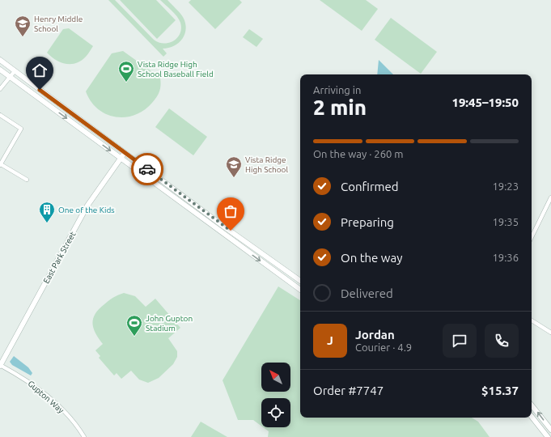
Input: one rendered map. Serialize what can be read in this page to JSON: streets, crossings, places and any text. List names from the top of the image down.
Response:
{
  "streets": {
    "street": ["East Park Street", "Gupton Way"]
  },
  "crossings": [
    ["East Park Street", "Gupton Way"]
  ],
  "places": {
    "school or university": ["Henry Middle School", "Vista Ridge High School"],
    "sports": ["Vista Ridge High School Baseball Field", "John Gupton Stadium"],
    "building": ["One of the Kids"]
  },
  "north": "top left",
  "page": {
    "heading": ["2 min", "Arriving in", "19:45–19:50"],
    "panel": [
      "Jordan",
      "Courier · 4.9",
      "Order #7747",
      "$15.37"
    ],
    "bar": "On the way · 260 m",
    "list": [
      ["Confirmed", "19:23"],
      ["Preparing", "19:35"],
      ["On the way", "19:36"],
      "Delivered"
    ],
    "round": "J"
  }
}
